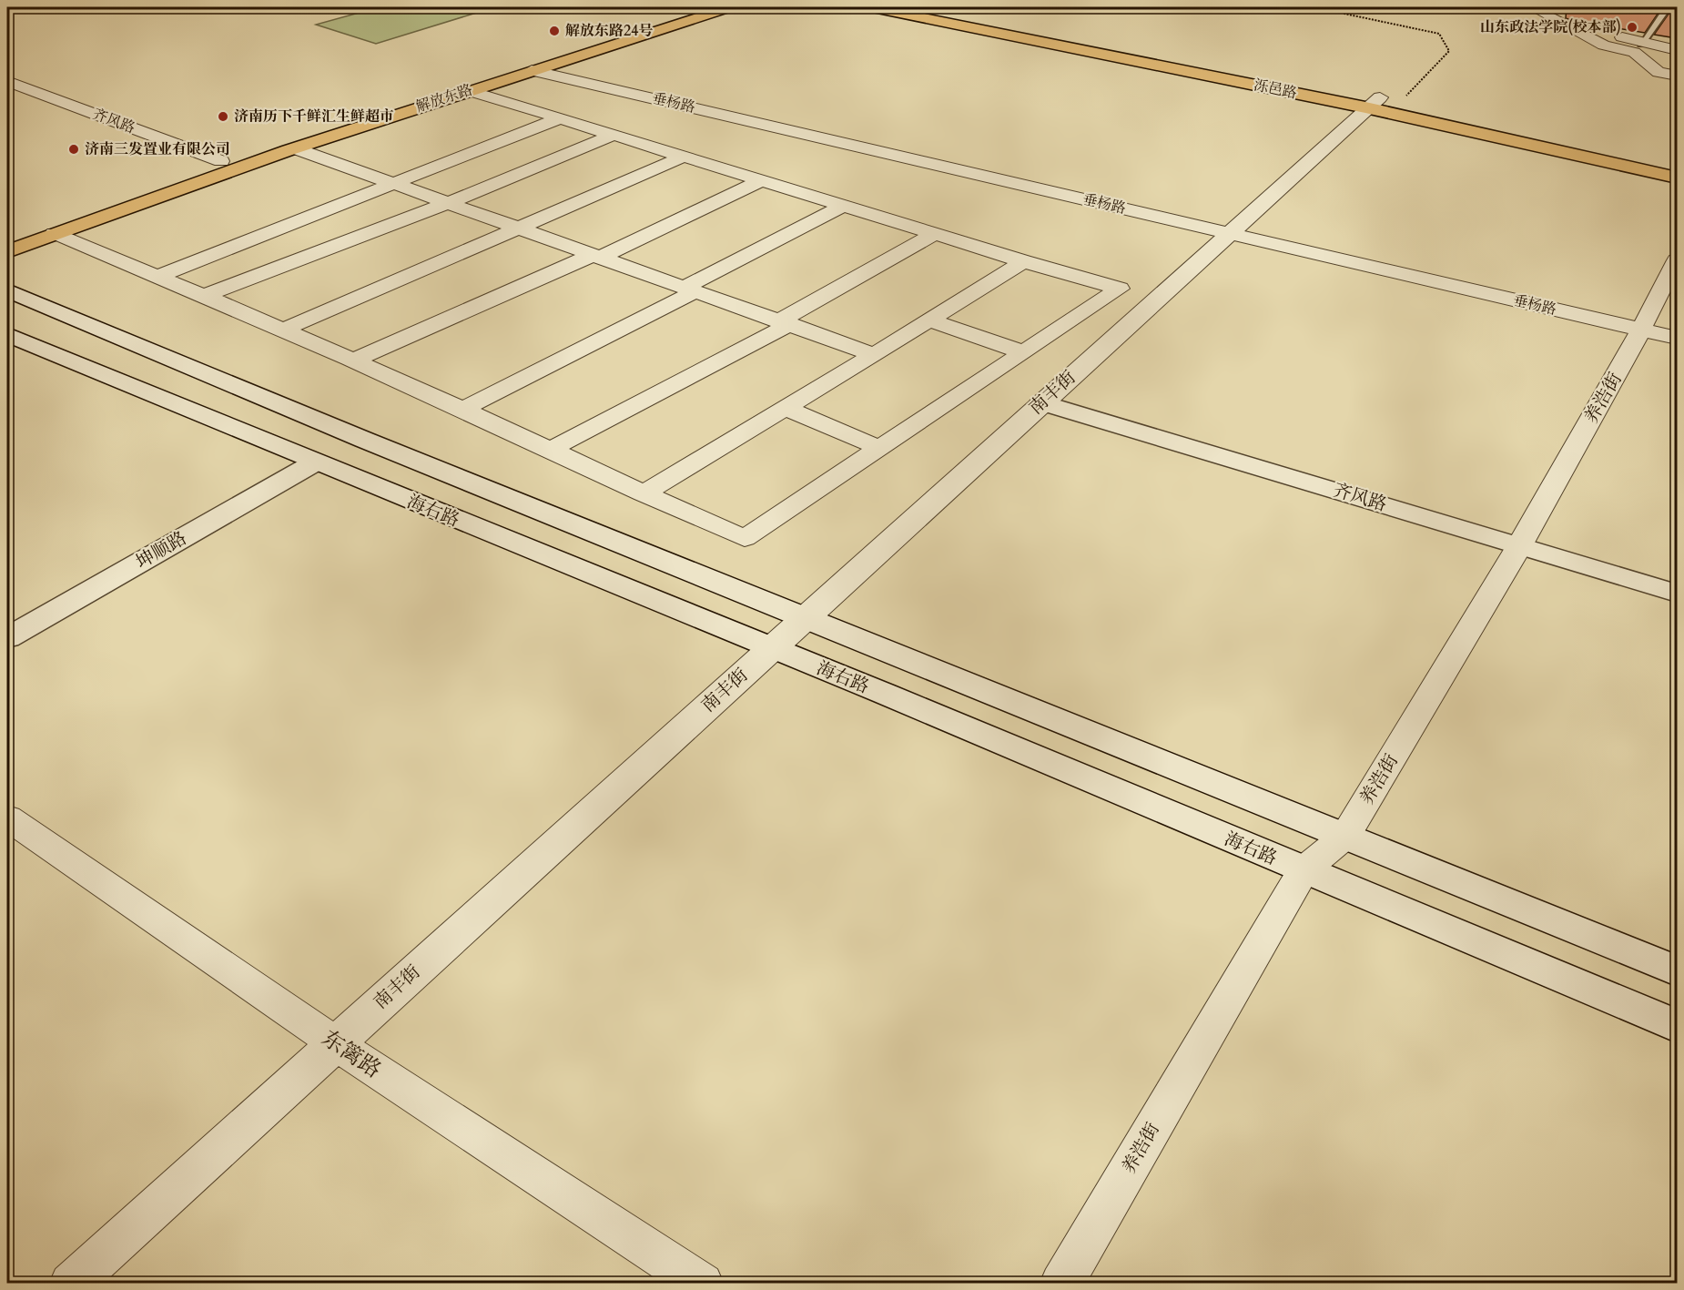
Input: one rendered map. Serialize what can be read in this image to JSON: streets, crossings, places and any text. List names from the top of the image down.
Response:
{
  "streets": {
    "main road": [
      "泺邑路",
      "解放东路",
      "齐风路",
      "海右路",
      "坤顺路"
    ],
    "street": [
      "垂杨路",
      "南丰街",
      "养浩街",
      "东篱路"
    ]
  },
  "crossings": [
    ["泺邑路", "南丰街"],
    ["解放东路", "垂杨路"],
    ["解放东路", "齐风路"],
    ["垂杨路", "南丰街"],
    ["垂杨路", "养浩街"],
    ["齐风路", "南丰街"],
    ["齐风路", "养浩街"],
    ["南丰街", "海右路"],
    ["南丰街", "东篱路"],
    ["养浩街", "海右路"],
    ["海右路", "坤顺路"]
  ],
  "places": [
    "山东政法学院(校本部)",
    "解放东路24号",
    "济南历下千鲜汇生鲜超市",
    "济南三发置业有限公司"
  ]
}
